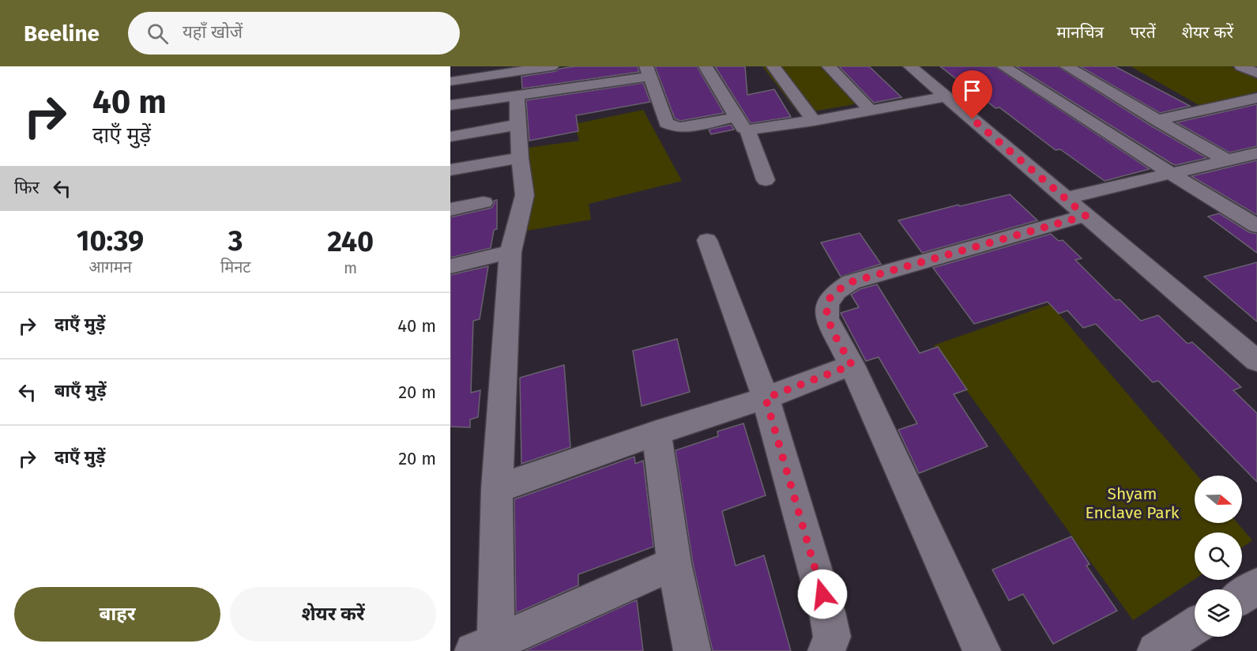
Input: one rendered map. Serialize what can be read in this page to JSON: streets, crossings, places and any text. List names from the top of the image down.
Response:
{
  "parks": ["Shyam Enclave Park"],
  "north": "right",
  "page": {
    "header": "Beeline",
    "search": "यहाँ खोजें",
    "nav": ["मानचित्र", "परतें", "शेयर करें"],
    "turn": ["40 m", "दाएँ मुड़ें"],
    "then": "फिर",
    "eta": [
      "10:39",
      "आगमन",
      "3",
      "मिनट",
      "240",
      "m"
    ],
    "list": [
      {
        "name": "दाएँ मुड़ें",
        "value": "40 m"
      },
      {
        "name": "बाएँ मुड़ें",
        "value": "20 m"
      },
      {
        "name": "दाएँ मुड़ें",
        "value": "20 m"
      }
    ],
    "buttons": ["बाहर", "शेयर करें"]
  }
}
